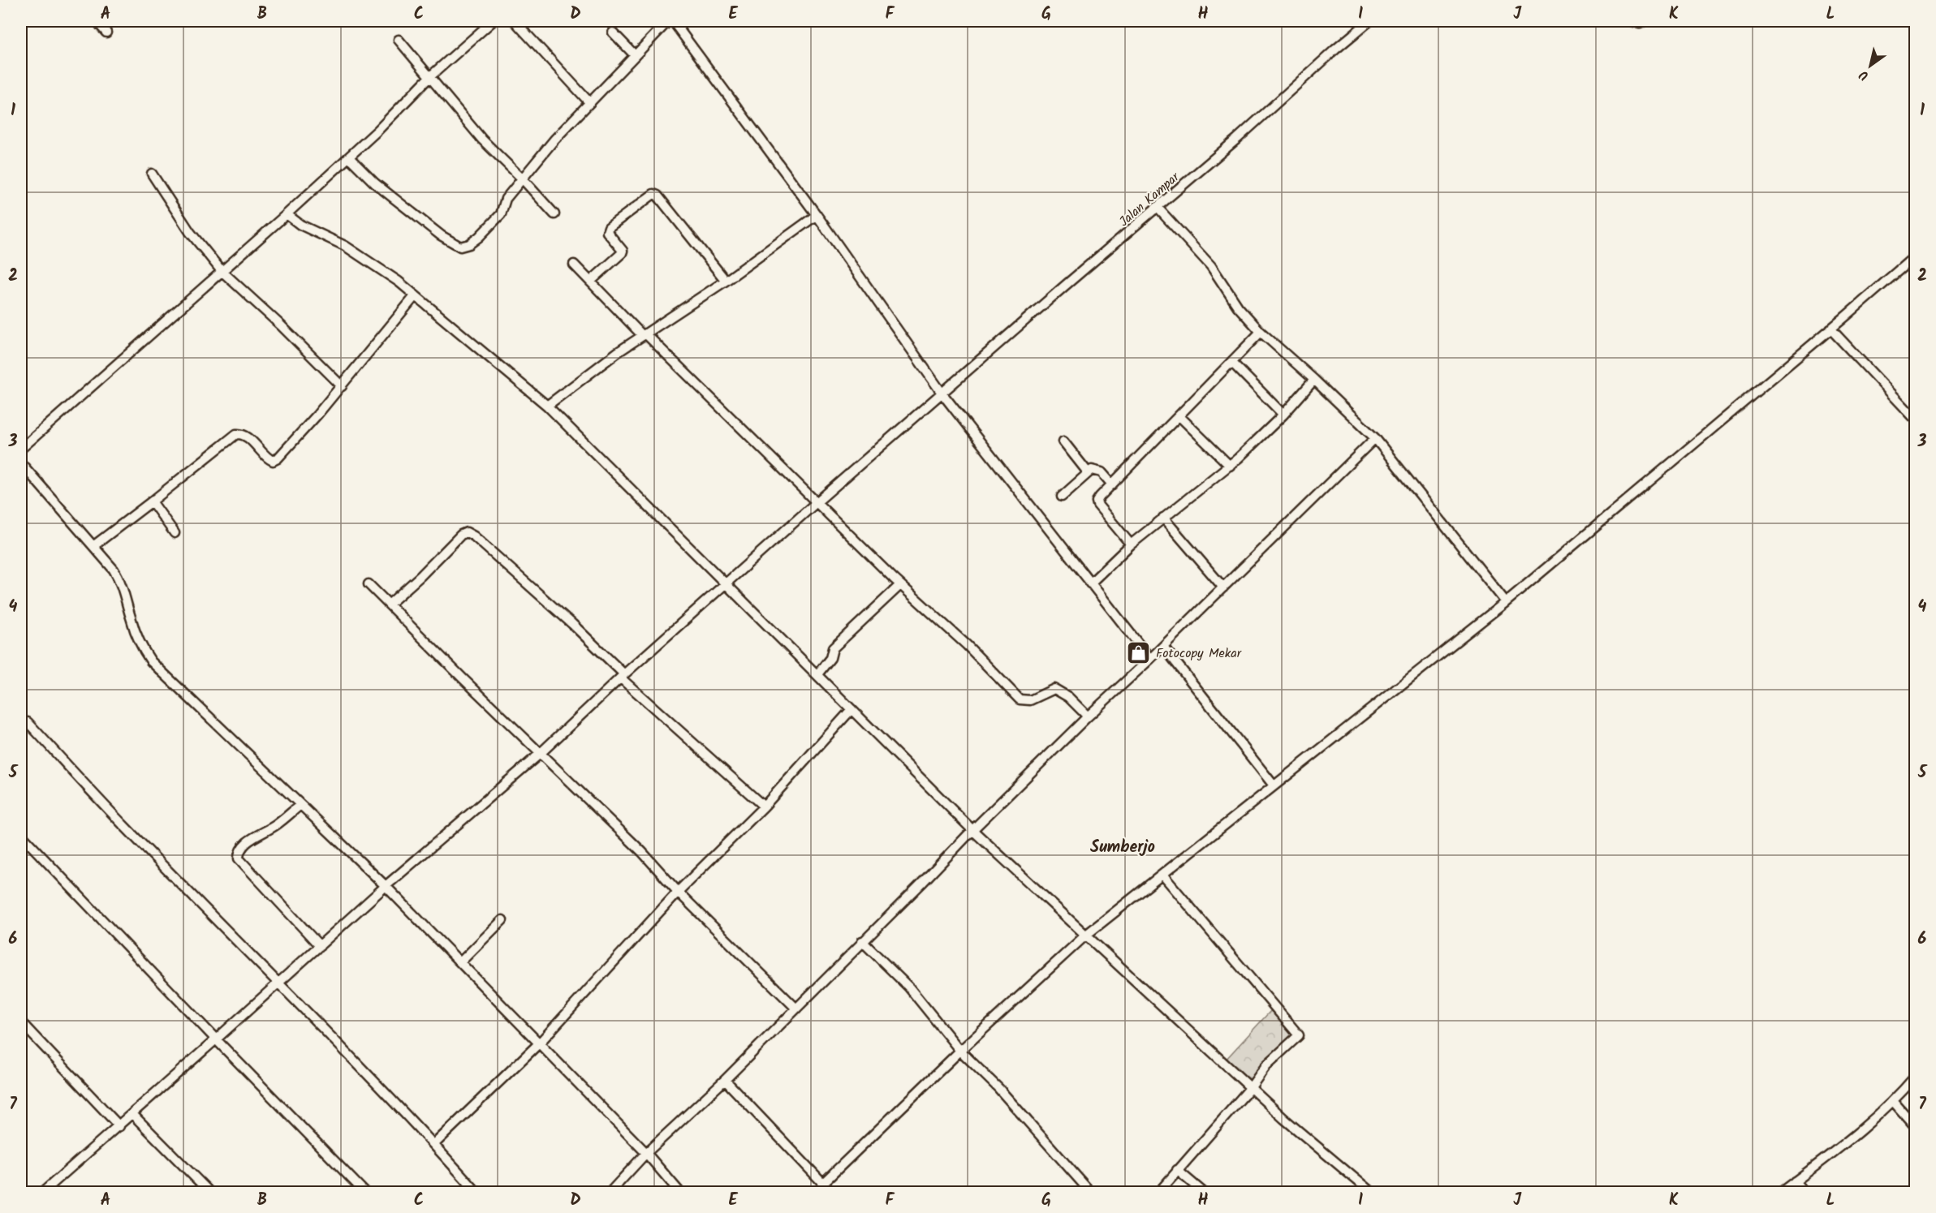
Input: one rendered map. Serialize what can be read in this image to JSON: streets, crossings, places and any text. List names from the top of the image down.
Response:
{
  "streets": {
    "street": ["Jalan Kampar"]
  },
  "districts": ["Sumberjo"],
  "places": {
    "shop": ["Fotocopy Mekar"]
  },
  "north": "bottom left",
  "grid": {
    "columns": [
      "A",
      "B",
      "C",
      "D",
      "E",
      "F",
      "G",
      "H",
      "I",
      "J",
      "K",
      "L"
    ],
    "rows": [
      "1",
      "2",
      "3",
      "4",
      "5",
      "6",
      "7"
    ]
  }
}
